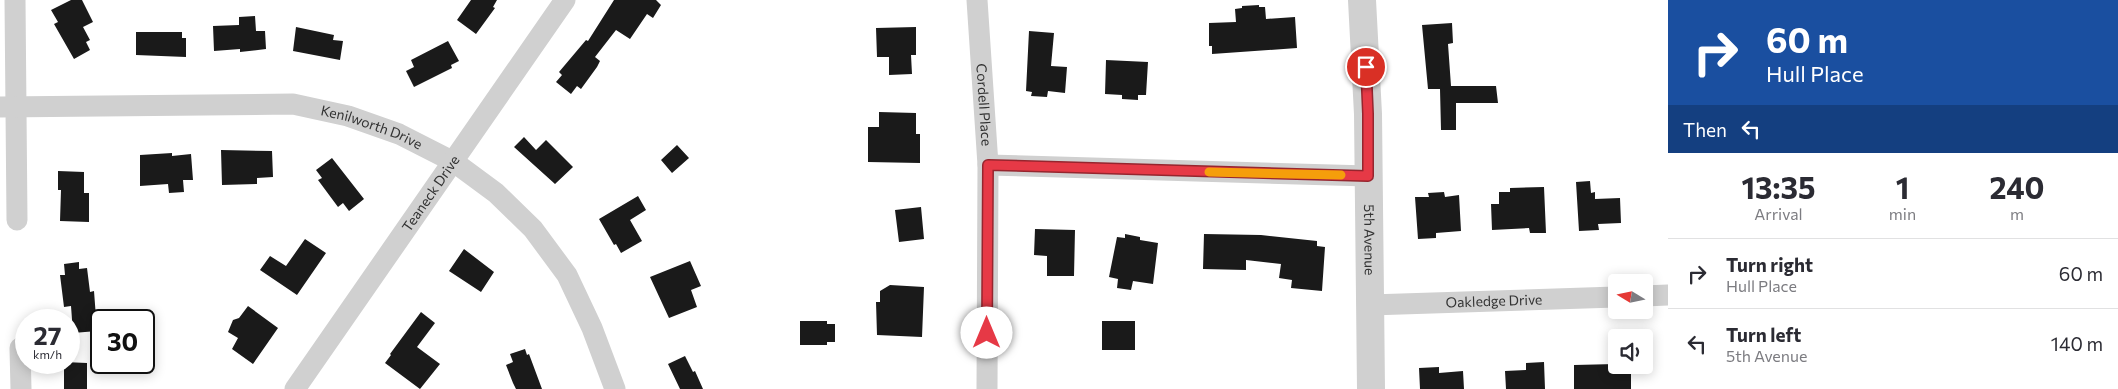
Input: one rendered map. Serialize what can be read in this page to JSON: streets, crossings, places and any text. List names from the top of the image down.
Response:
{
  "streets": {
    "street": [
      "Cordell Place",
      "Kenilworth Drive",
      "Teaneck Drive",
      "5th Avenue",
      "Oakledge Drive"
    ]
  },
  "crossings": [
    ["Kenilworth Drive", "Teaneck Drive"],
    ["5th Avenue", "Oakledge Drive"]
  ],
  "north": "left",
  "page": {
    "turn": ["60 m", "Hull Place"],
    "then": "Then",
    "eta": [
      "13:35",
      "Arrival",
      "1",
      "min",
      "240",
      "m"
    ],
    "list": [
      {
        "name": "Turn right",
        "note": "Hull Place",
        "value": "60 m"
      },
      {
        "name": "Turn left",
        "note": "5th Avenue",
        "value": "140 m"
      }
    ],
    "speed": "27 km/h",
    "limit": "30"
  }
}
